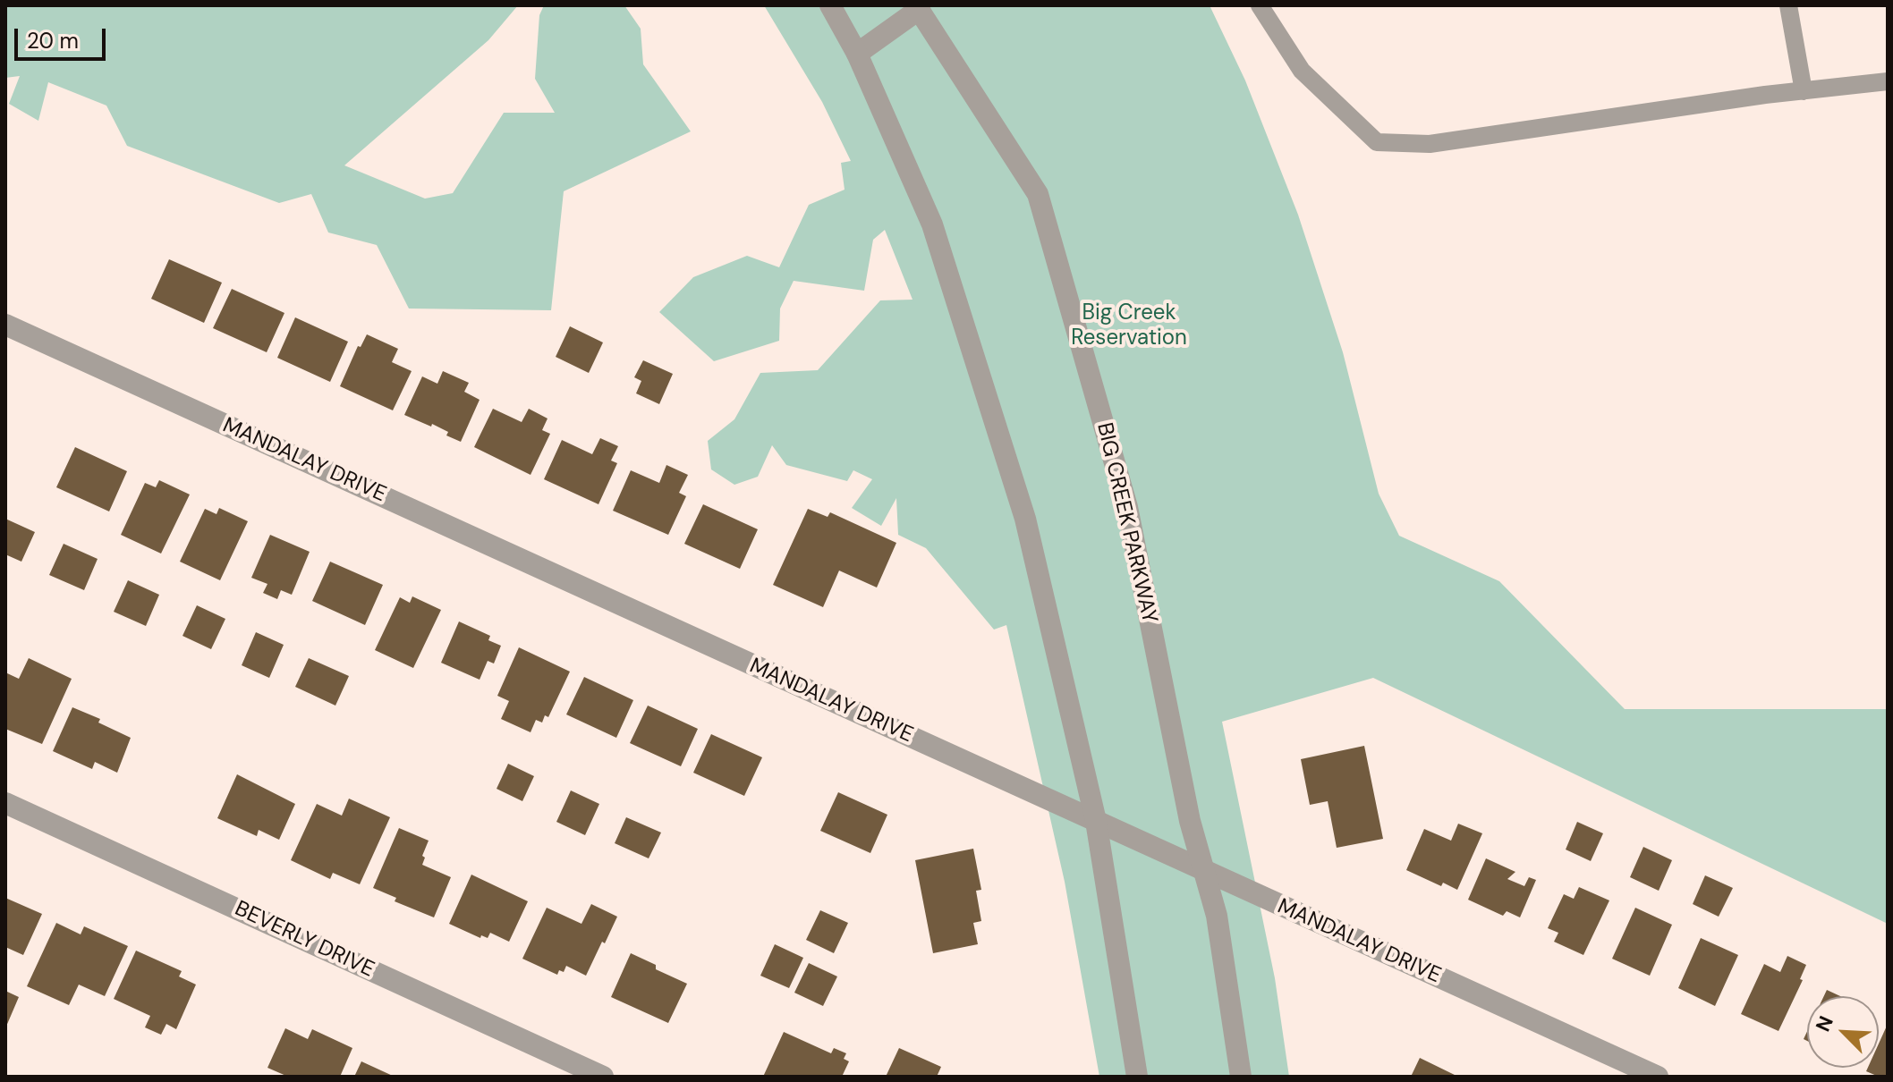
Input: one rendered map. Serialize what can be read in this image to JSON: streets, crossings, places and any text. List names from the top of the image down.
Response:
{
  "streets": {
    "street": ["MANDALAY DRIVE", "BIG CREEK PARKWAY", "BEVERLY DRIVE"]
  },
  "crossings": [
    ["MANDALAY DRIVE", "BIG CREEK PARKWAY"]
  ],
  "parks": ["Big Creek Reservation"],
  "scale_bar": "20 m",
  "north": "top left"
}
